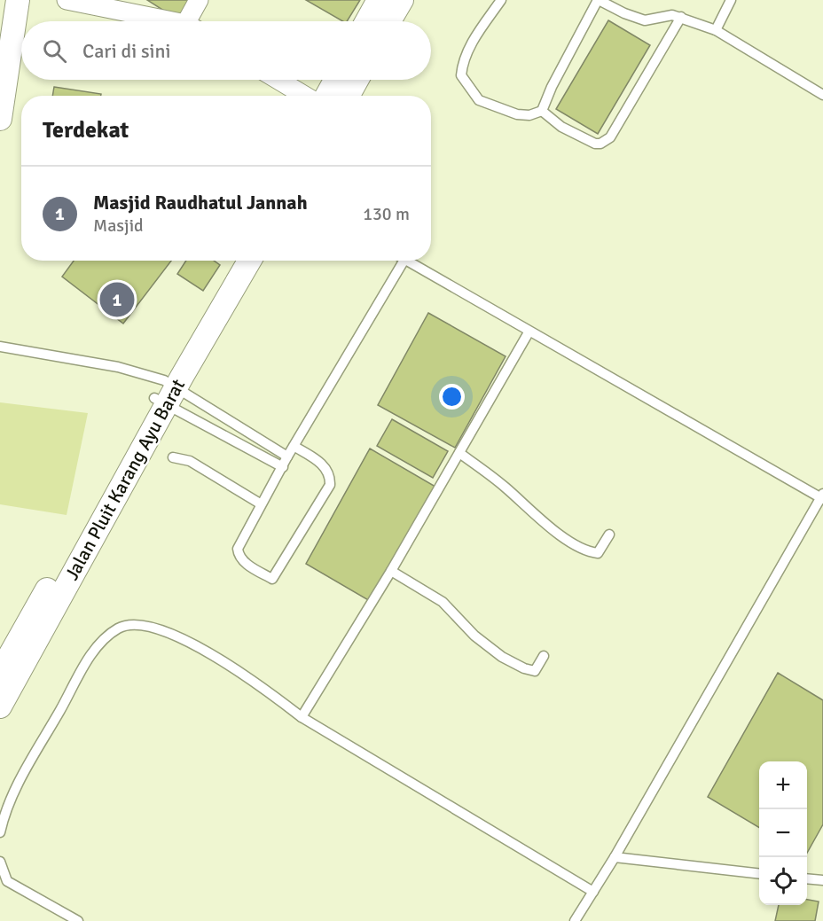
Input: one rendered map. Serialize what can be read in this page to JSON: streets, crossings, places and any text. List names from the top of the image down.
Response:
{
  "streets": {
    "street": ["Jalan Pluit Karang Ayu Barat"]
  },
  "page": {
    "search": "Cari di sini",
    "heading": "Terdekat",
    "list": [
      {
        "mark": "1",
        "name": "Masjid Raudhatul Jannah",
        "note": "Masjid",
        "value": "130 m"
      }
    ],
    "pins": "1",
    "map_buttons": ["+", "−"]
  }
}
